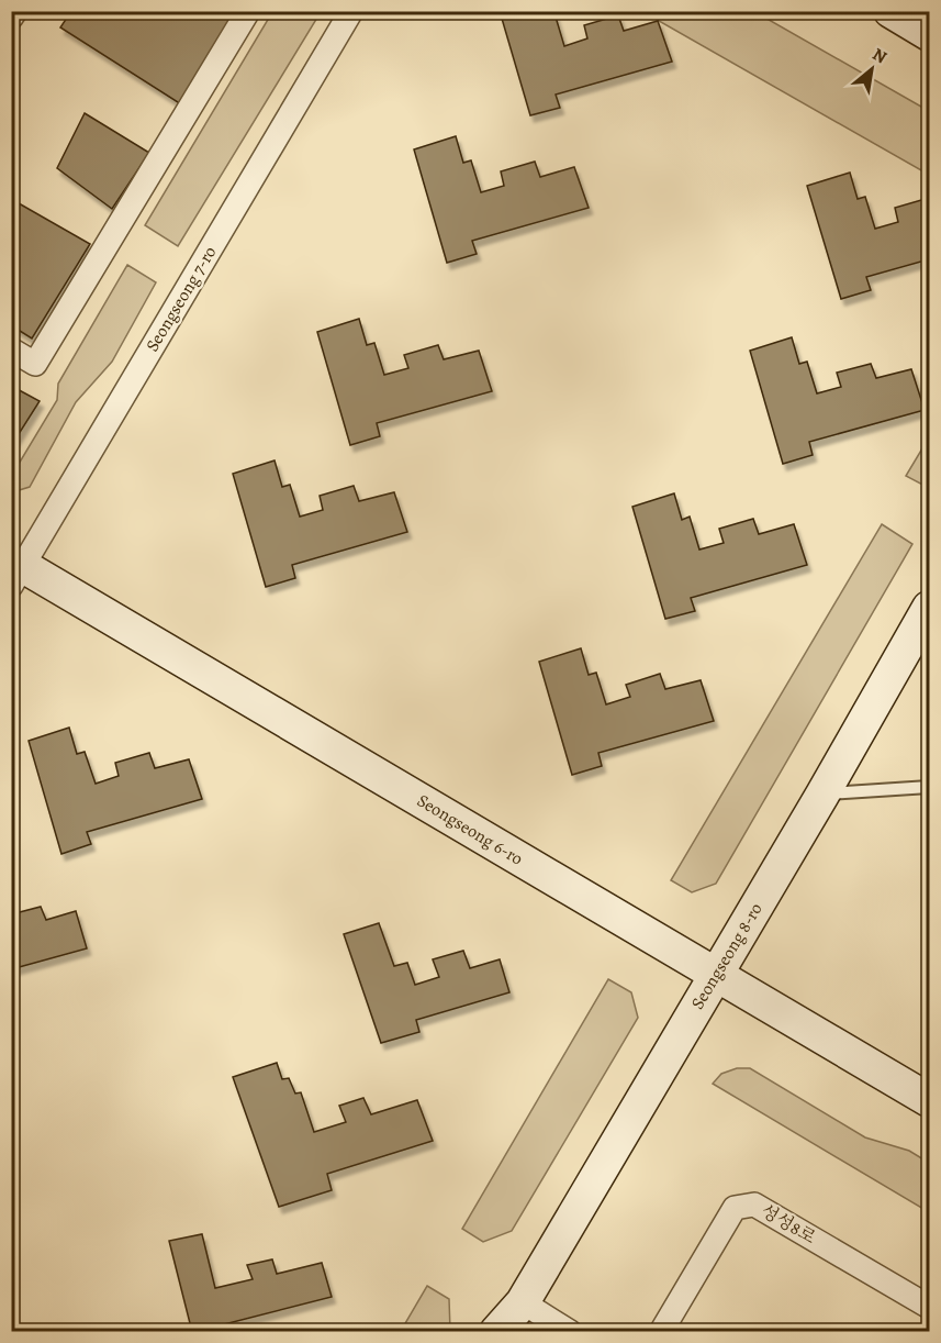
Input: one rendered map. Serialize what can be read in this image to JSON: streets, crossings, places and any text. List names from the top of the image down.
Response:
{
  "streets": {
    "street": [
      "Seongseong 7-ro",
      "Seongseong 6-ro",
      "Seongseong 8-ro",
      "성성8로"
    ]
  },
  "crossings": [
    ["Seongseong 7-ro", "Seongseong 6-ro"],
    ["Seongseong 6-ro", "Seongseong 8-ro"]
  ],
  "north": "top right"
}
